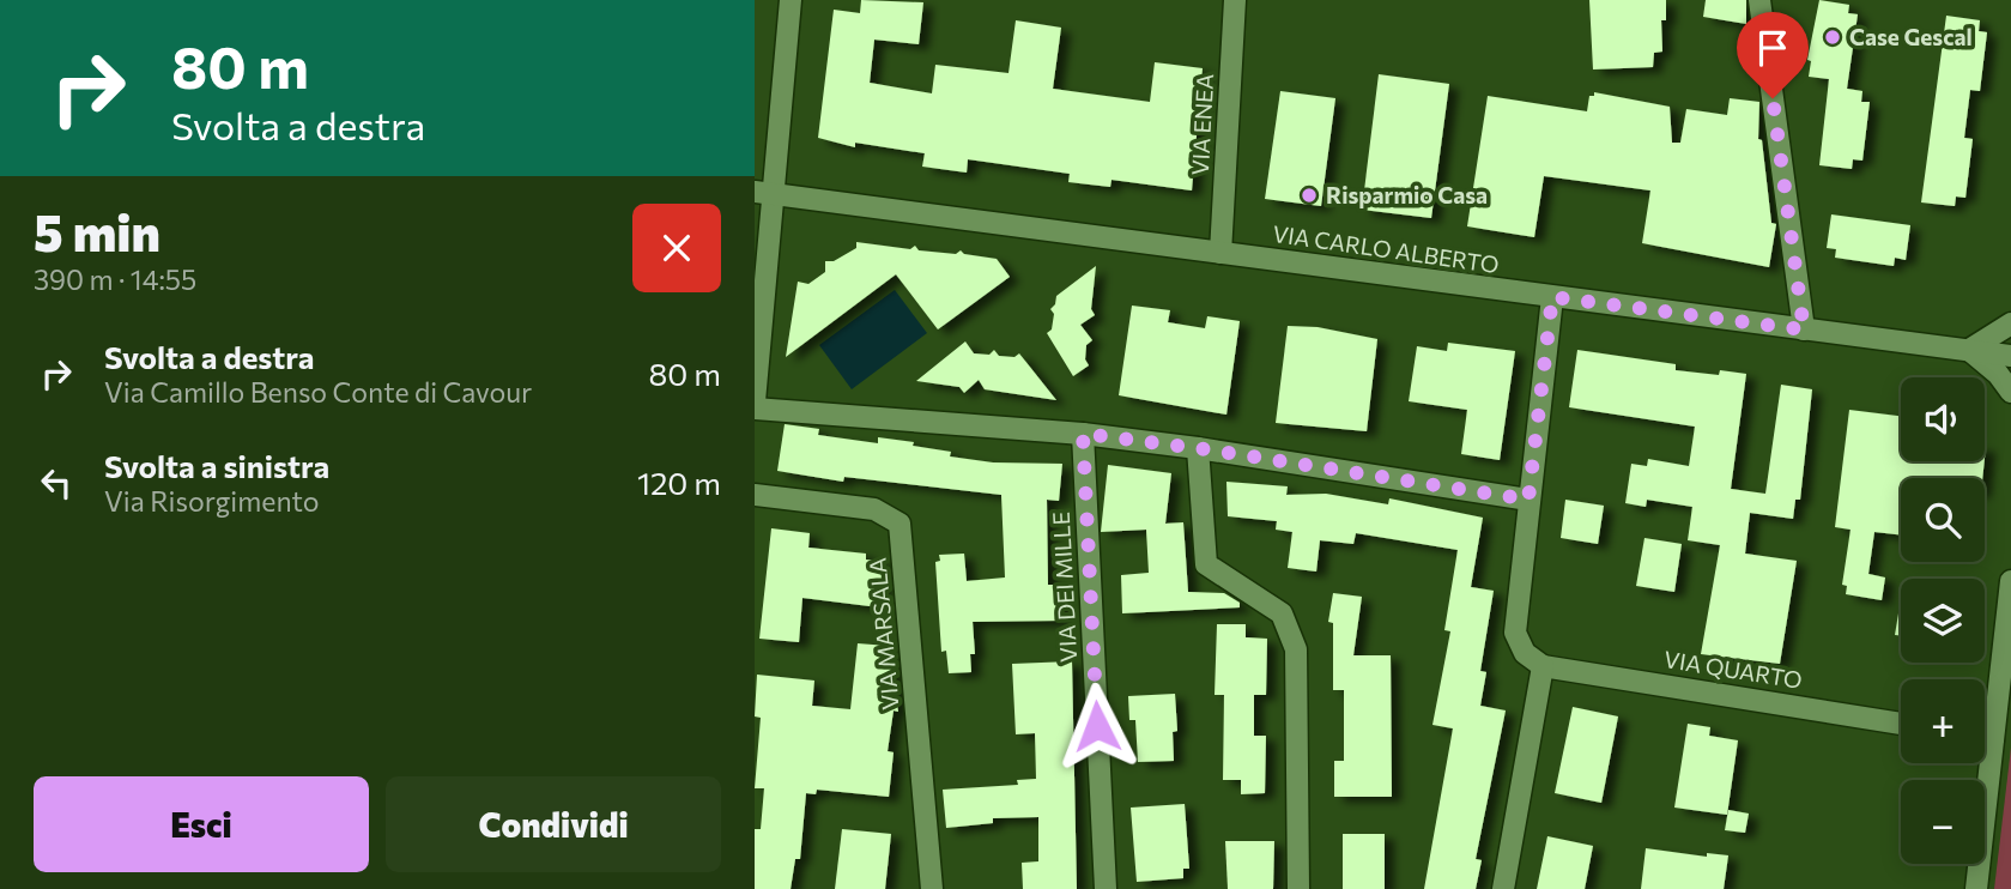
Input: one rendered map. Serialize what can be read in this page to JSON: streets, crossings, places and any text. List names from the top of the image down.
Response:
{
  "streets": {
    "street": [
      "VIA ENEA",
      "VIA CARLO ALBERTO",
      "VIA DEI MILLE",
      "VIA MARSALA",
      "VIA QUARTO"
    ]
  },
  "crossings": [
    ["VIA ENEA", "VIA CARLO ALBERTO"]
  ],
  "places": ["Case Gescal", "Risparmio Casa"],
  "page": {
    "turn": ["80 m", "Svolta a destra"],
    "heading": ["5 min", "390 m · 14:55"],
    "list": [
      {
        "name": "Svolta a destra",
        "note": "Via Camillo Benso Conte di Cavour",
        "value": "80 m"
      },
      {
        "name": "Svolta a sinistra",
        "note": "Via Risorgimento",
        "value": "120 m"
      }
    ],
    "map_buttons": ["+", "−"],
    "buttons": ["Esci", "Condividi"]
  }
}
